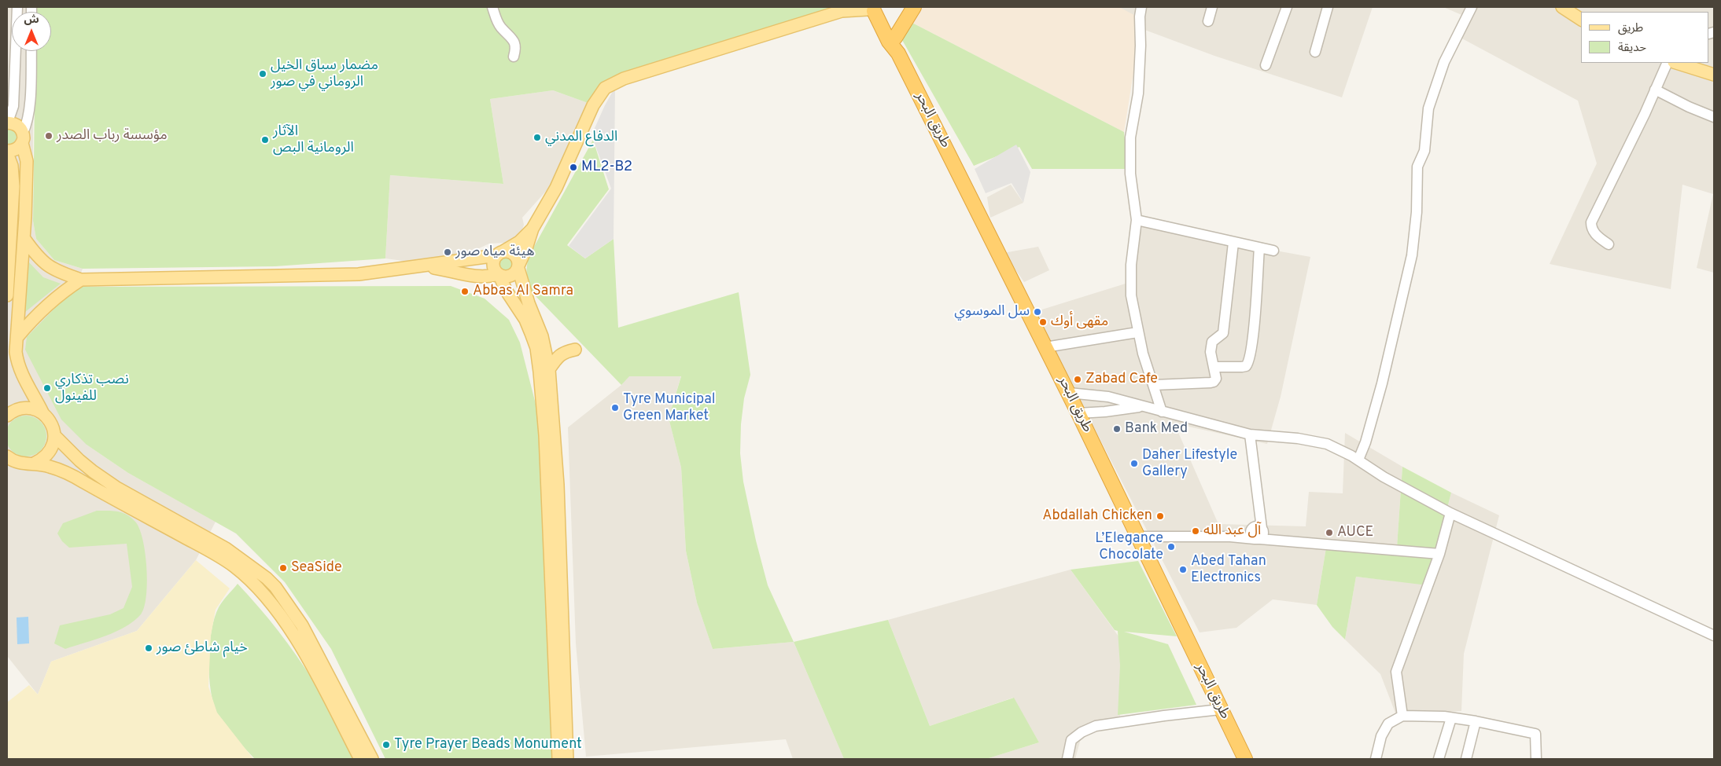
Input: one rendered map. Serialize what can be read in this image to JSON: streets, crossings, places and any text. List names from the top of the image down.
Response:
{
  "streets": {
    "highway": ["طريق البحر"]
  },
  "places": [
    "مضمار سباق الخيل الروماني في صور",
    "مؤسسة رباب الصدر",
    "الدفاع المدني",
    "الآثار الرومانية البص",
    "ML2-B2",
    "هيئة مياه صور",
    "Abbas Al Samra",
    "سل الموسوي",
    "مقهى أوك",
    "Zabad Cafe",
    "نصب تذكاري للفينول",
    "Tyre Municipal Green Market",
    "Bank Med",
    "Daher Lifestyle Gallery",
    "Abdallah Chicken",
    "آل عبد الله",
    "AUCE",
    "L’Elegance Chocolate",
    "SeaSide",
    "Abed Tahan Electronics",
    "خيام شاطئ صور",
    "Tyre Prayer Beads Monument"
  ],
  "legend": ["طريق", "حديقة"],
  "north": "top"
}
